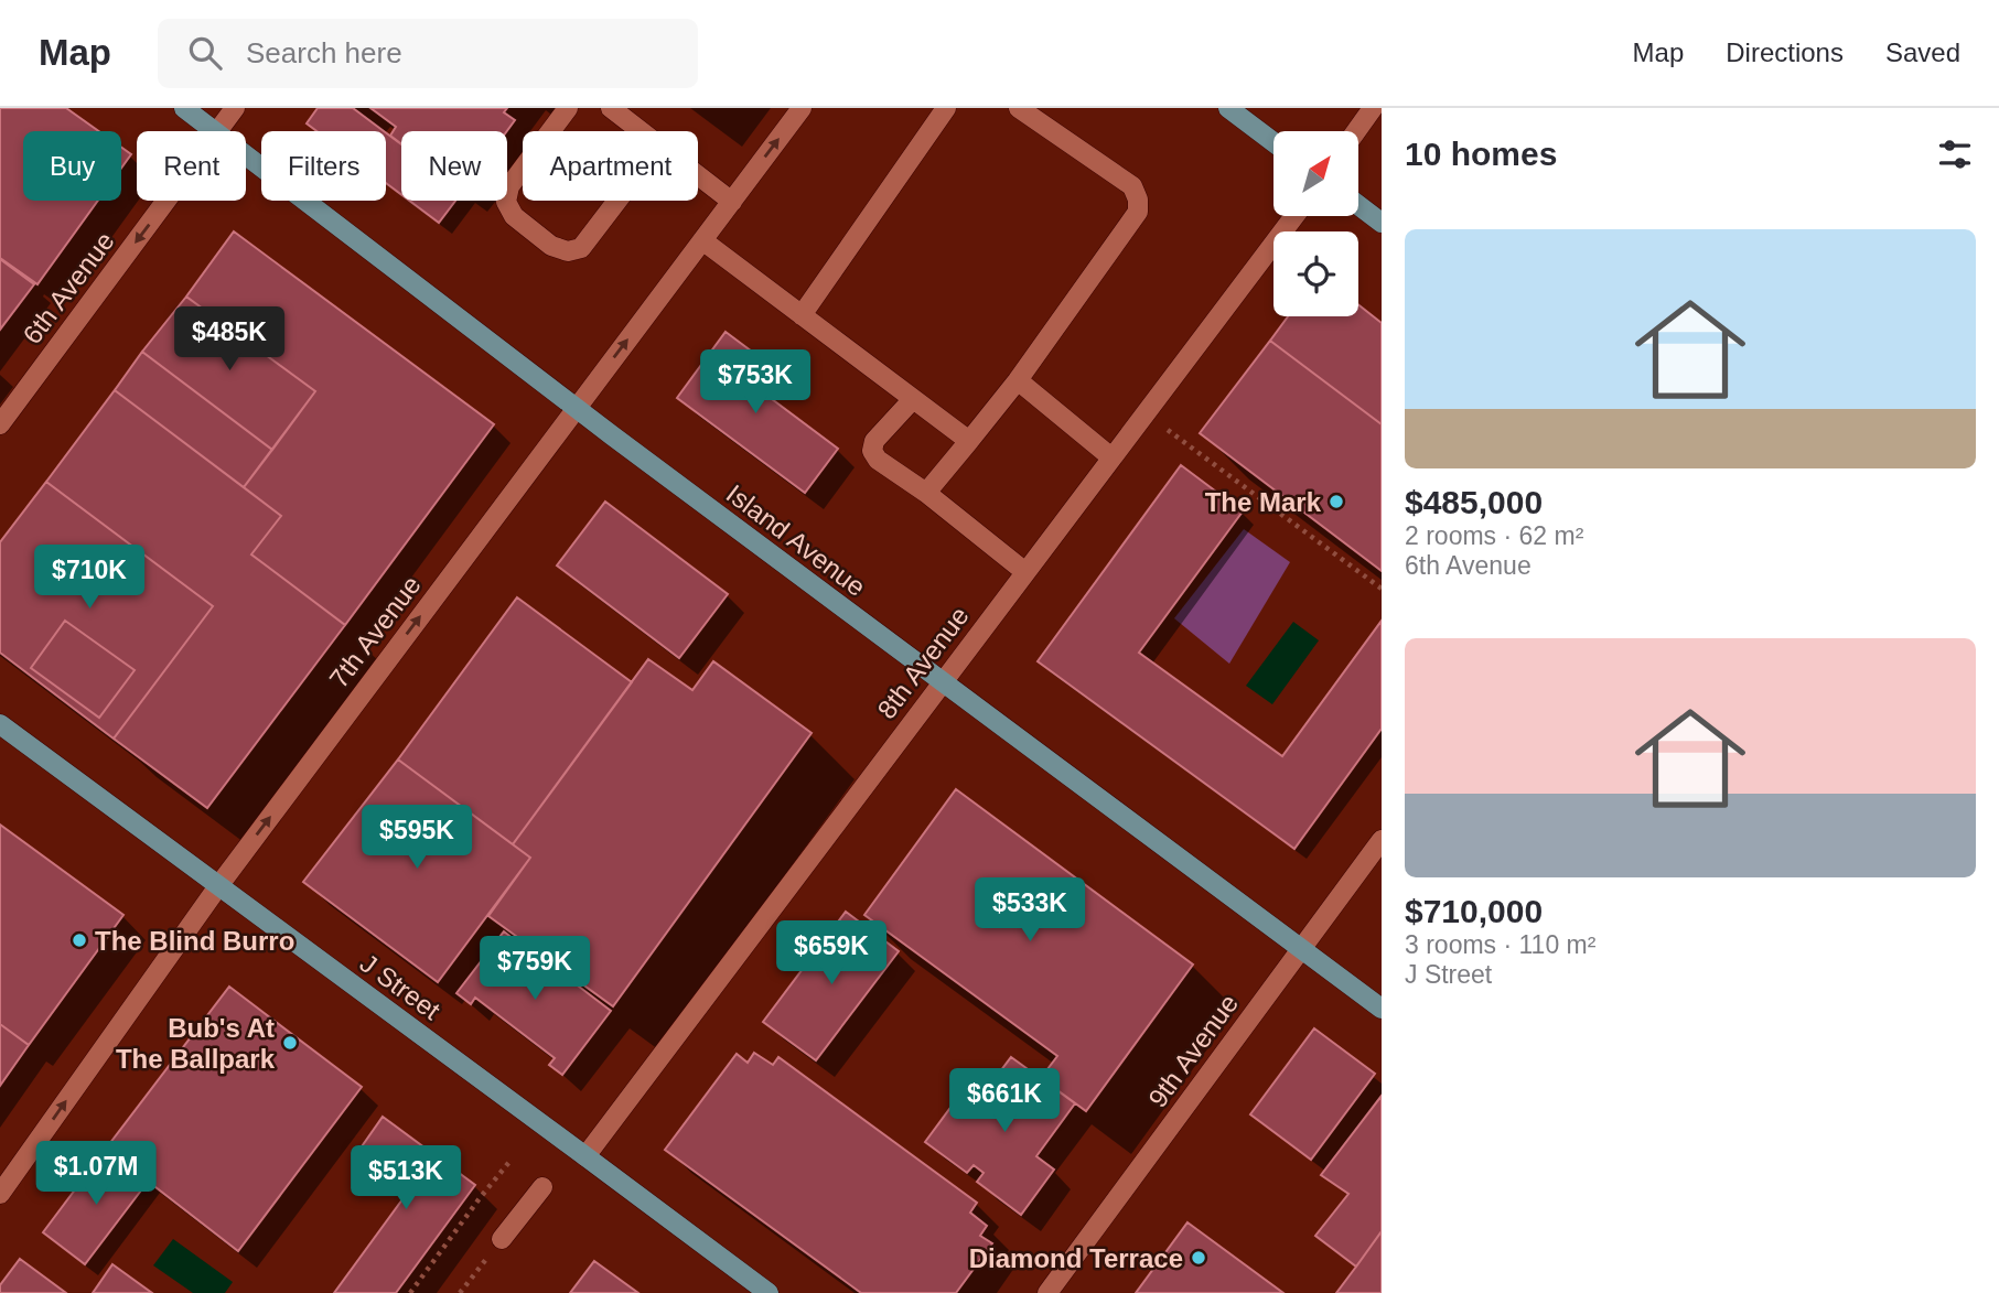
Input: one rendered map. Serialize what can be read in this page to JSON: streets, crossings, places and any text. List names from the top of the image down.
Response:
{
  "streets": {
    "main road": ["Island Avenue", "J Street"],
    "street": [
      "6th Avenue",
      "7th Avenue",
      "8th Avenue",
      "9th Avenue"
    ]
  },
  "crossings": [
    ["Island Avenue", "7th Avenue"],
    ["Island Avenue", "8th Avenue"],
    ["Island Avenue", "9th Avenue"],
    ["7th Avenue", "J Street"],
    ["8th Avenue", "J Street"]
  ],
  "one_way": ["6th Avenue", "7th Avenue"],
  "places": [
    "The Mark",
    "The Blind Burro",
    "Bub's At The Ballpark",
    "Diamond Terrace"
  ],
  "north": "top right",
  "page": {
    "header": "Map",
    "search": "Search here",
    "nav": ["Map", "Directions", "Saved"],
    "heading": "10 homes",
    "chip": [
      "Buy",
      "Rent",
      "Filters",
      "New",
      "Apartment"
    ],
    "list": [
      {
        "name": "$485,000",
        "note": "2 rooms · 62 m² · 6th Avenue"
      },
      {
        "name": "$710,000",
        "note": "3 rooms · 110 m² · J Street"
      }
    ],
    "price": [
      "$485K",
      "$753K",
      "$710K",
      "$595K",
      "$533K",
      "$659K",
      "$759K",
      "$661K",
      "$1.07M",
      "$513K"
    ]
  }
}
